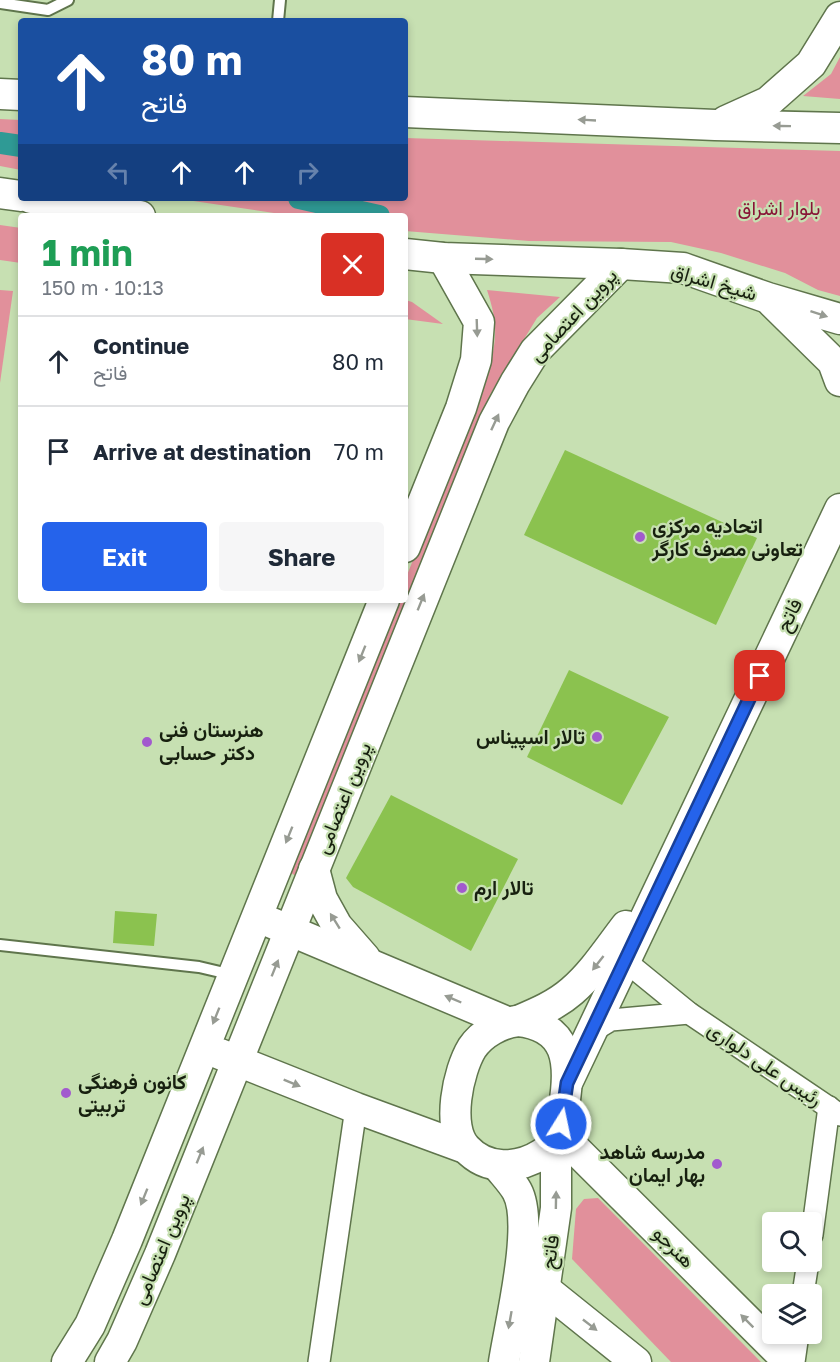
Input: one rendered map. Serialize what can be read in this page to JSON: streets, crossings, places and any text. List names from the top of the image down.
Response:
{
  "streets": {
    "main road": [
      "شیخ اشراق",
      "پروین اعتصامی",
      "فاتح",
      "هنرجو"
    ],
    "street": ["رئیس علی دلواری"]
  },
  "crossings": [
    ["شیخ اشراق", "پروین اعتصامی"],
    ["فاتح", "هنرجو"]
  ],
  "parks": ["بلوار اشراق"],
  "places": [
    "اتحادیه مرکزی تعاونی مصرف کارگر",
    "تالار اسپیناس",
    "هنرستان فنی دکتر حسابی",
    "تالار ارم",
    "کانون فرهنگی تربیتی",
    "مدرسه شاهد بهار ایمان"
  ],
  "page": {
    "turn": ["80 m", "فاتح"],
    "heading": ["1 min", "150 m · 10:13"],
    "list": [
      {
        "name": "Continue",
        "note": "فاتح",
        "value": "80 m"
      },
      {
        "name": "Arrive at destination",
        "value": "70 m"
      }
    ],
    "buttons": ["Exit", "Share"]
  }
}
